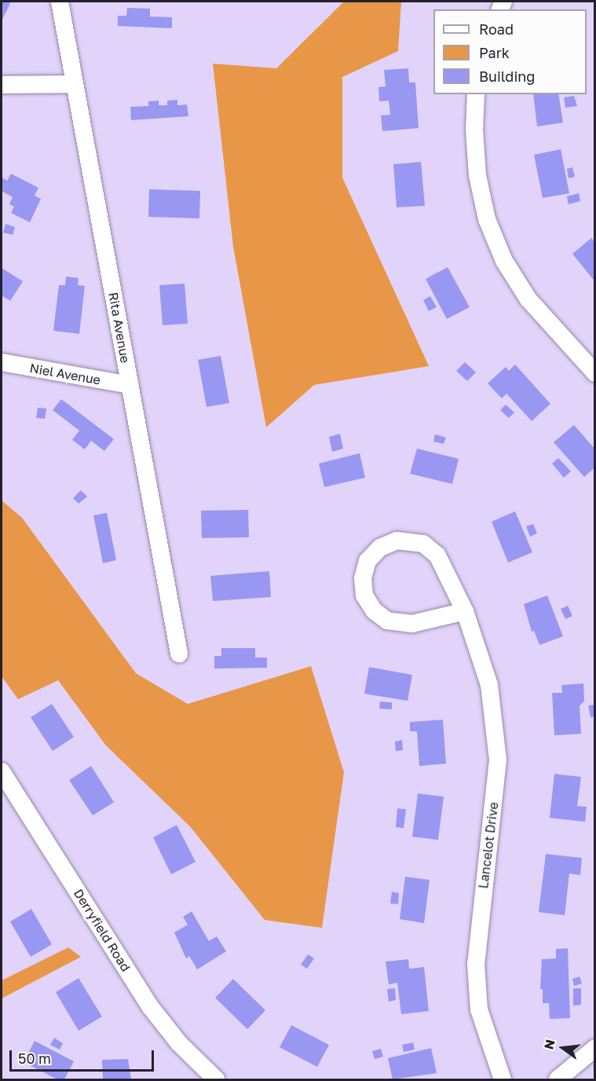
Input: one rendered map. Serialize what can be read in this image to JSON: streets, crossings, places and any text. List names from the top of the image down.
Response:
{
  "streets": {
    "street": [
      "Rita Avenue",
      "Niel Avenue",
      "Lancelot Drive",
      "Derryfield Road"
    ]
  },
  "crossings": [
    ["Rita Avenue", "Niel Avenue"]
  ],
  "legend": ["Road", "Park", "Building"],
  "scale_bar": "50 m",
  "north": "left"
}
